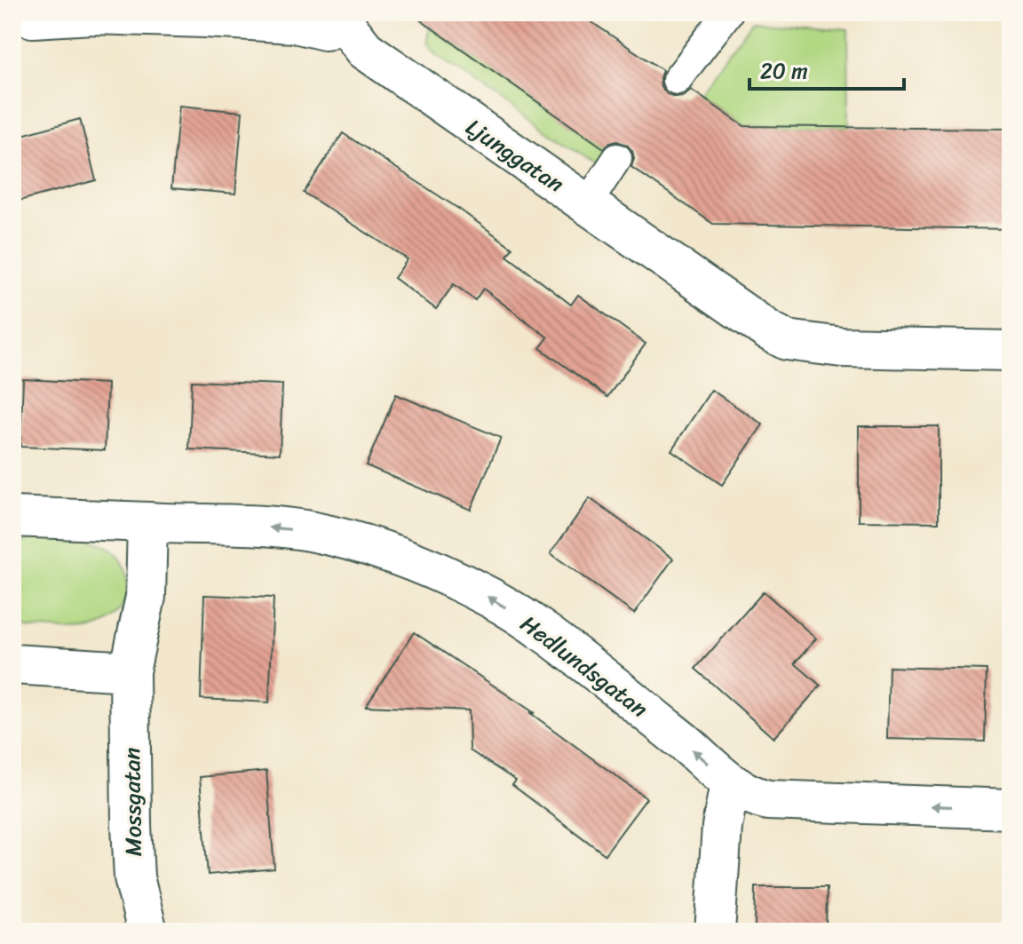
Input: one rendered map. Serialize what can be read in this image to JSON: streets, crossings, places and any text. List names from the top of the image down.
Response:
{
  "streets": {
    "street": ["Ljunggatan", "Hedlundsgatan", "Mossgatan"]
  },
  "crossings": [
    ["Hedlundsgatan", "Mossgatan"]
  ],
  "one_way": ["Hedlundsgatan"],
  "scale_bar": "20 m"
}
